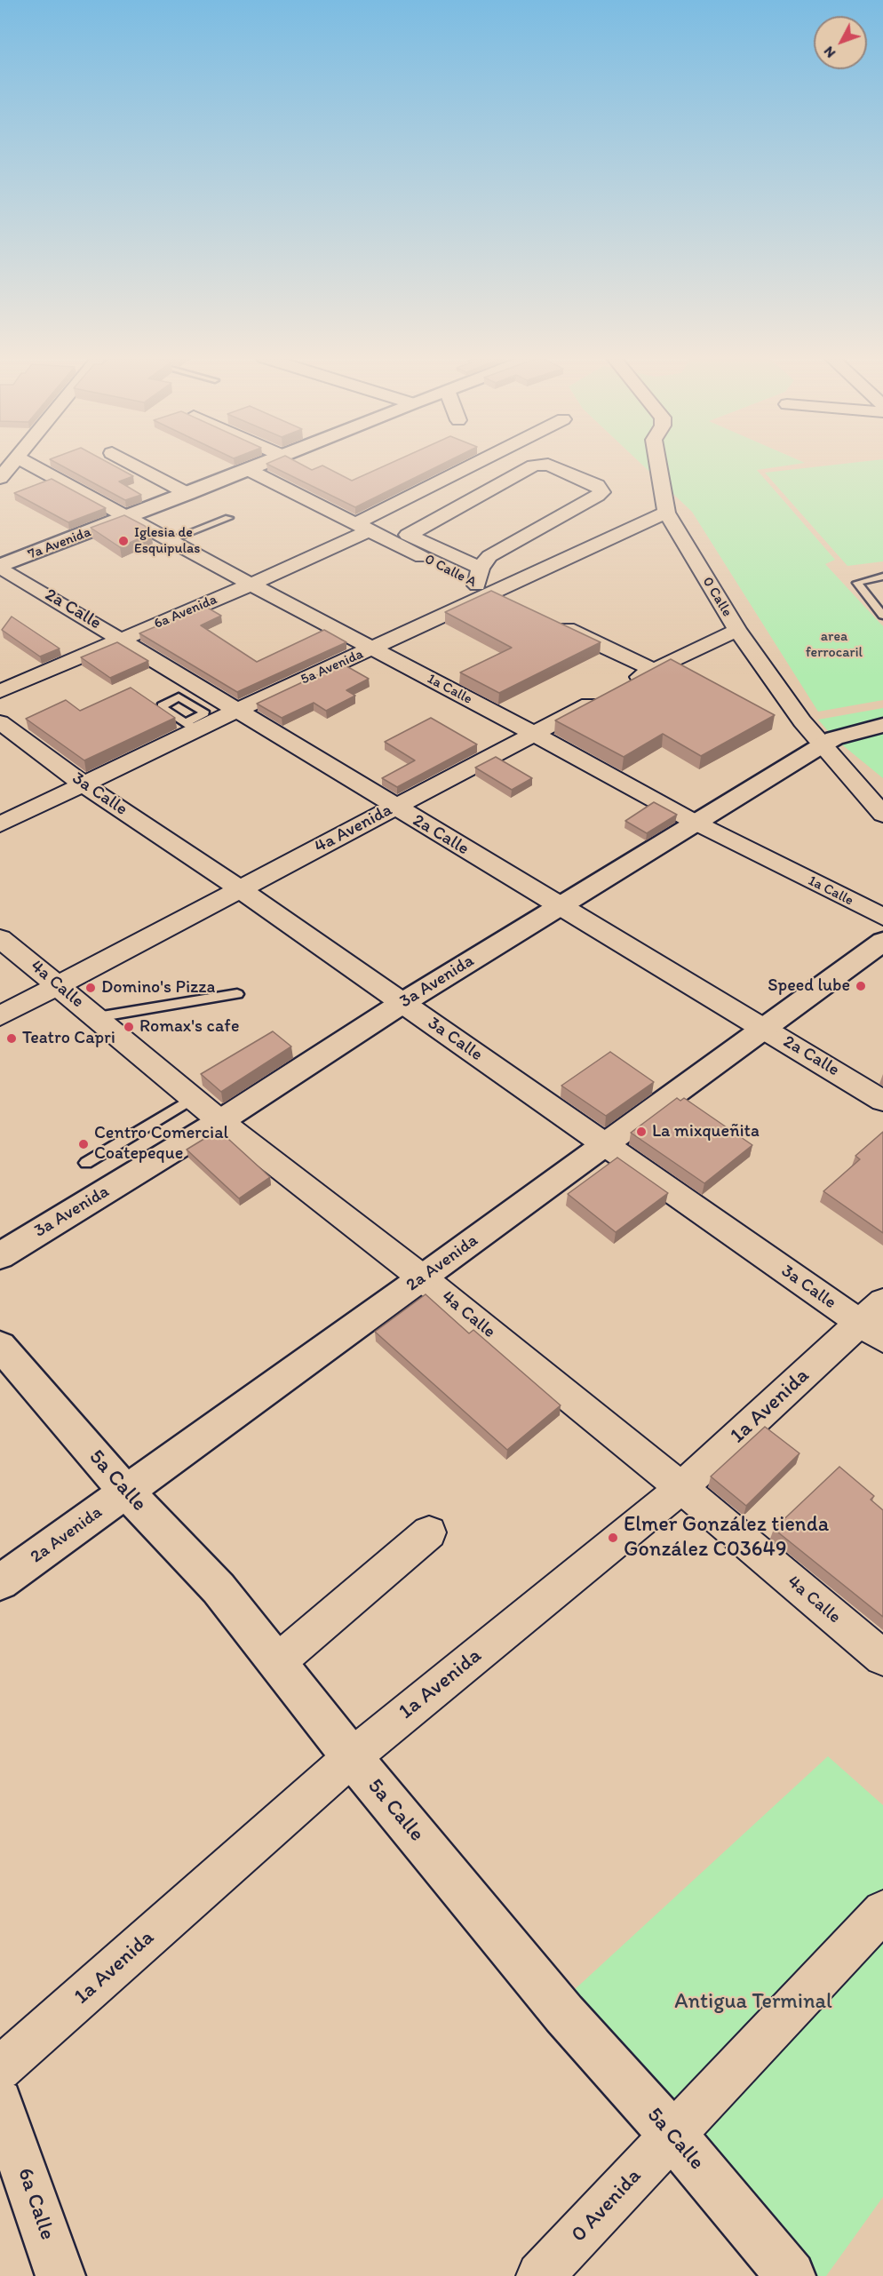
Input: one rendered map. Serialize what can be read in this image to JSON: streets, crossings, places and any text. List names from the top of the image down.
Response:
{
  "streets": {
    "main road": [
      "7a Avenida",
      "3a Avenida",
      "2a Avenida",
      "5a Calle",
      "6a Calle"
    ],
    "street": [
      "0 Calle A",
      "0 Calle",
      "2a Calle",
      "6a Avenida",
      "5a Avenida",
      "1a Calle",
      "3a Calle",
      "4a Avenida",
      "4a Calle",
      "1a Avenida",
      "0 Avenida"
    ]
  },
  "crossings": [
    ["7a Avenida", "0 Calle A"],
    ["7a Avenida", "2a Calle"],
    ["7a Avenida", "1a Calle"],
    ["0 Calle A", "6a Avenida"],
    ["0 Calle A", "5a Avenida"],
    ["0 Calle", "5a Avenida"],
    ["0 Calle", "4a Avenida"],
    ["0 Calle", "3a Avenida"],
    ["2a Calle", "6a Avenida"],
    ["2a Calle", "5a Avenida"],
    ["2a Calle", "4a Avenida"],
    ["2a Calle", "3a Avenida"],
    ["2a Calle", "2a Avenida"],
    ["6a Avenida", "1a Calle"],
    ["5a Avenida", "1a Calle"],
    ["5a Avenida", "3a Calle"],
    ["1a Calle", "4a Avenida"],
    ["1a Calle", "3a Avenida"],
    ["1a Calle", "2a Avenida"],
    ["3a Calle", "4a Avenida"],
    ["3a Calle", "3a Avenida"],
    ["3a Calle", "2a Avenida"],
    ["3a Calle", "1a Avenida"],
    ["4a Avenida", "4a Calle"],
    ["3a Avenida", "4a Calle"],
    ["4a Calle", "2a Avenida"],
    ["4a Calle", "1a Avenida"],
    ["2a Avenida", "5a Calle"],
    ["1a Avenida", "5a Calle"],
    ["5a Calle", "0 Avenida"]
  ],
  "parks": ["area ferrocaril", "Antigua Terminal"],
  "places": [
    "Iglesia de Esquipulas",
    "Speed lube",
    "Domino's Pizza",
    "Romax's cafe",
    "Teatro Capri",
    "La mixqueñita",
    "Centro Comercial Coatepeque",
    "Elmer González tienda González C03649"
  ],
  "north": "bottom left"
}
